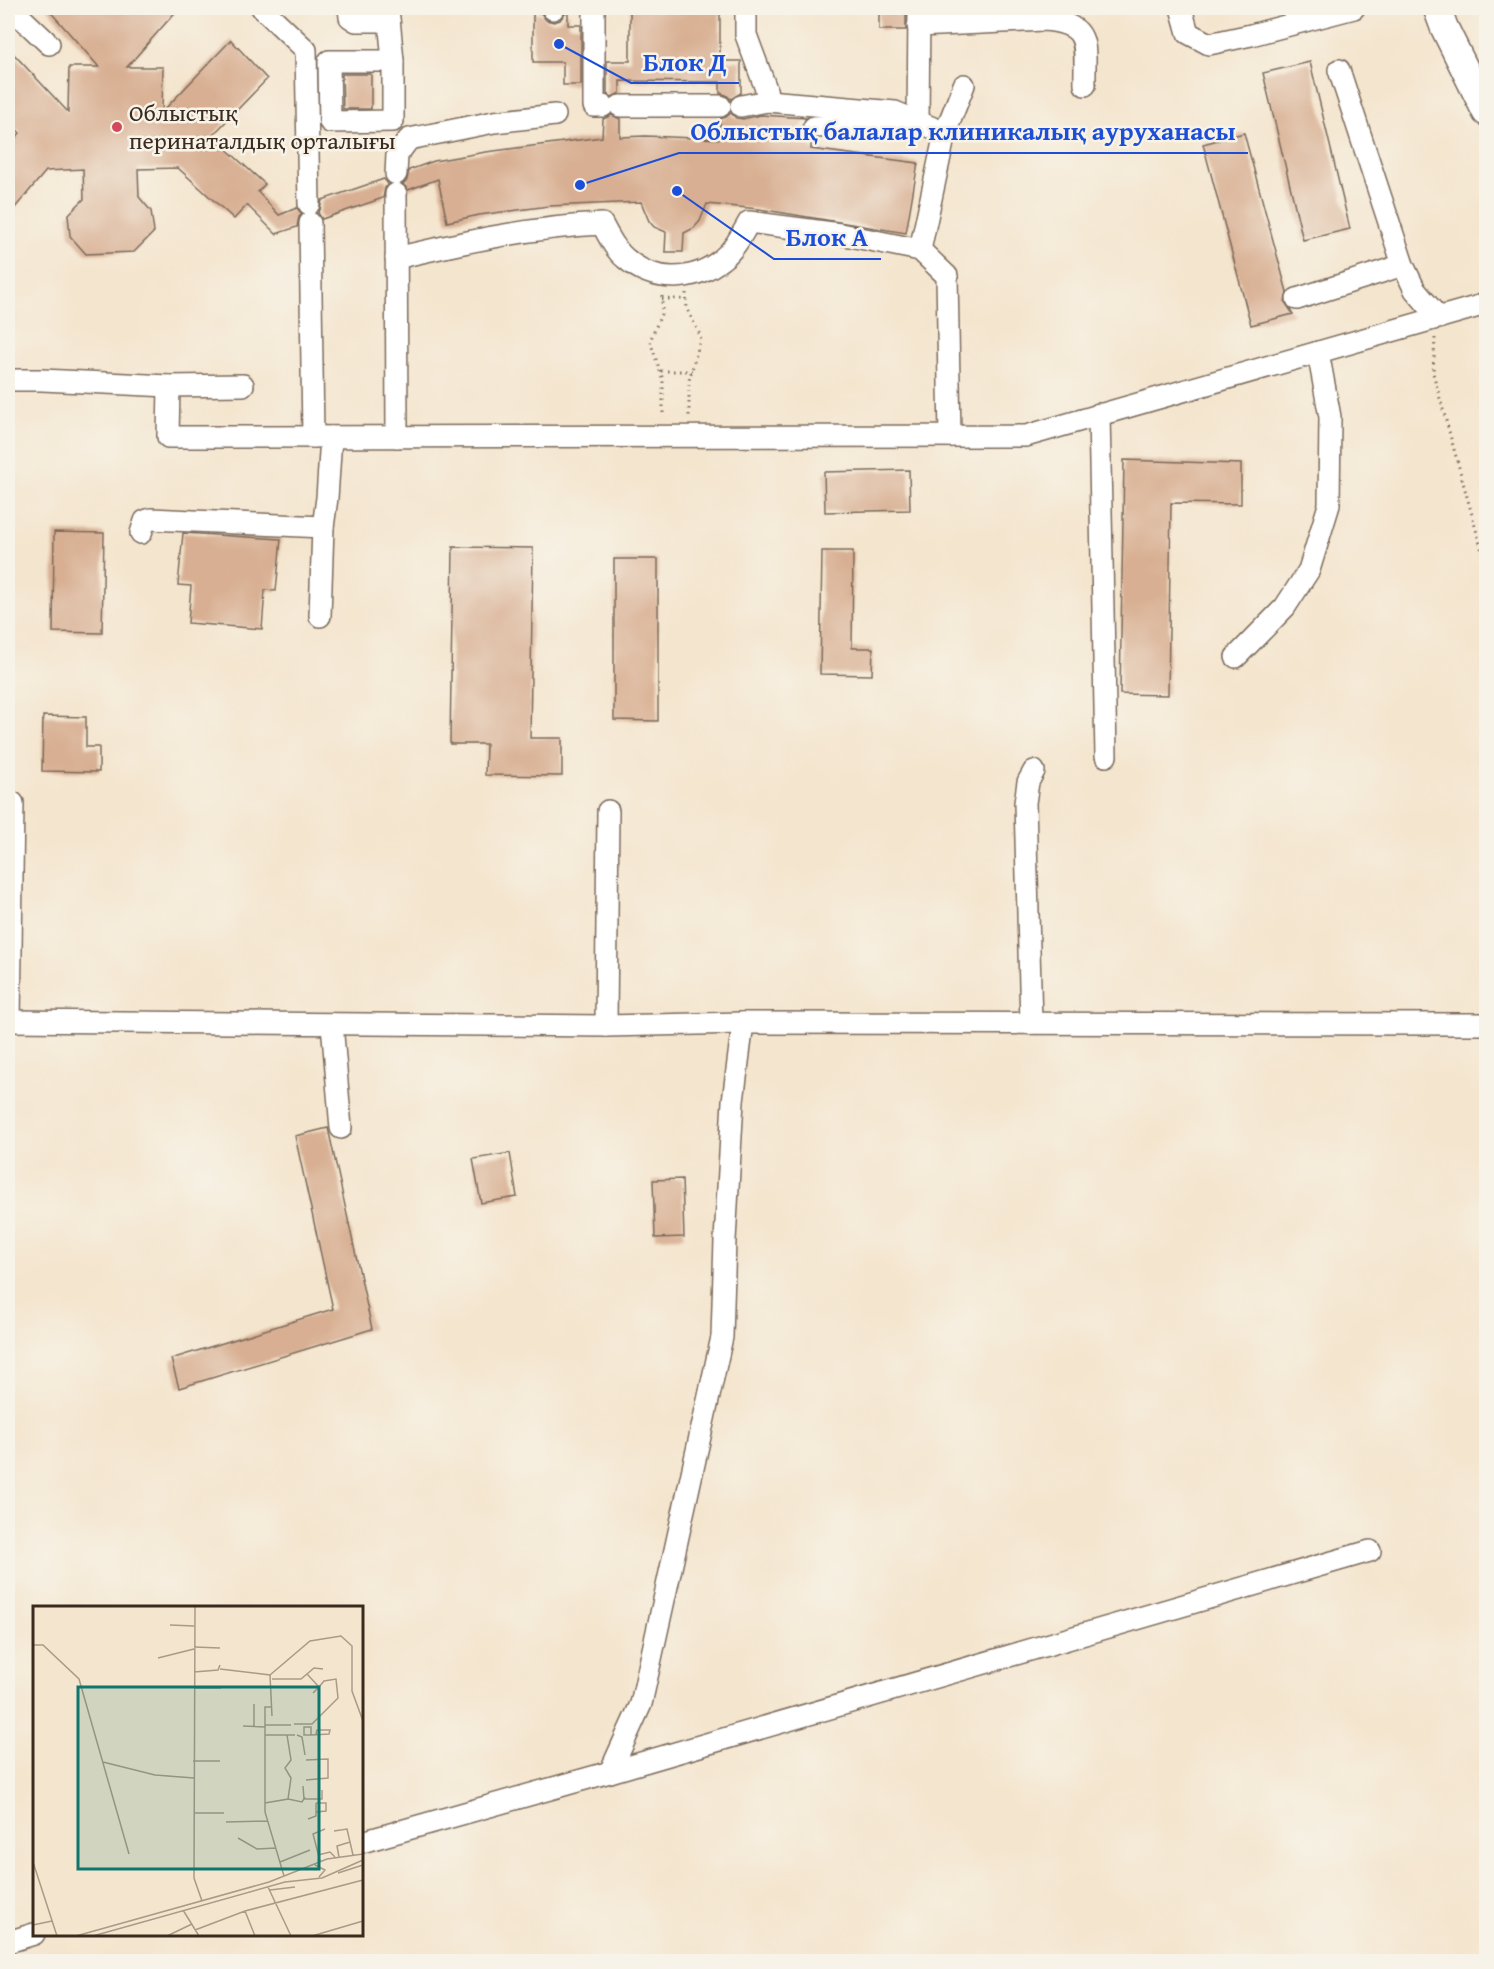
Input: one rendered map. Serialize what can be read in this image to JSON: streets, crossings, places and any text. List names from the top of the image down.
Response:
{
  "places": [
    "Блок Д",
    "Облыстық перинаталдық орталығы",
    "Облыстық балалар клиникалық ауруханасы",
    "Блок А"
  ]
}
